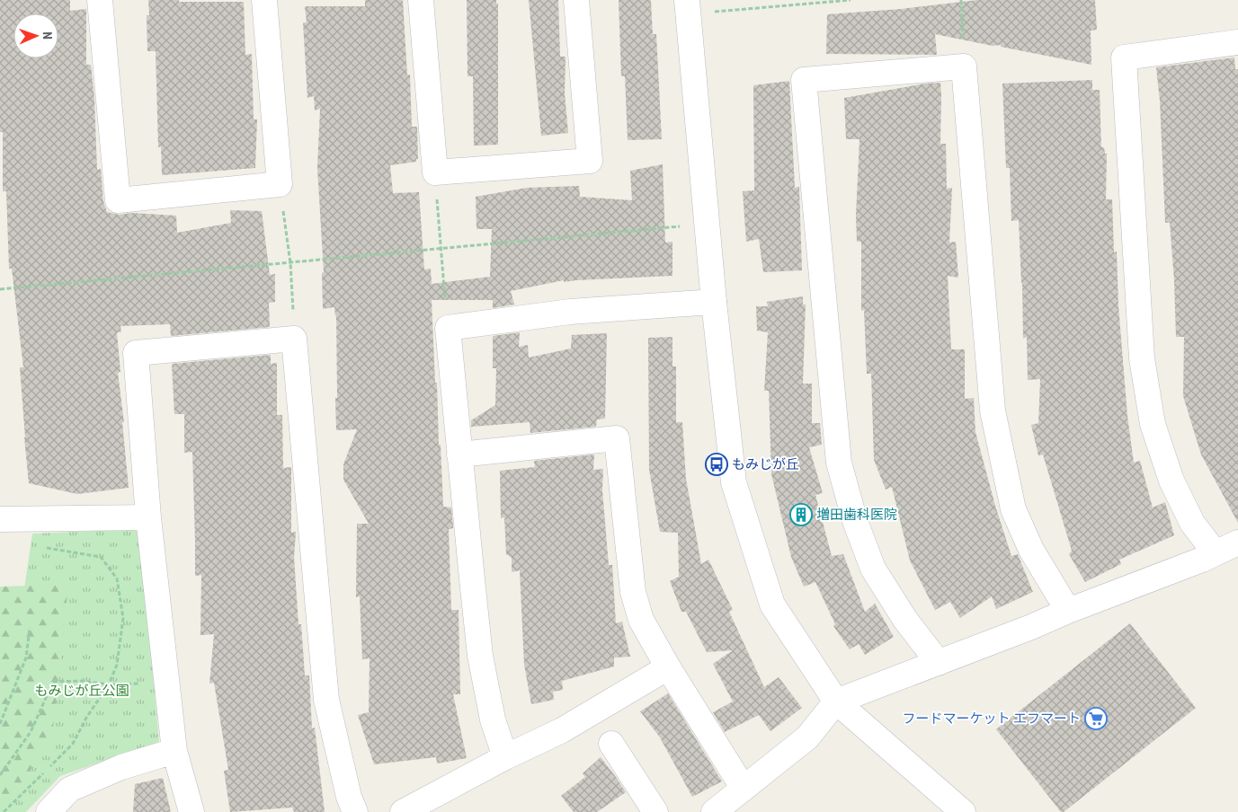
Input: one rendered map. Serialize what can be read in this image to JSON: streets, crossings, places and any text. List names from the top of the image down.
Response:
{
  "parks": ["もみじが丘公園"],
  "places": {
    "bus stop": ["もみじが丘"],
    "building": ["増田歯科医院"],
    "supermarket": ["フードマーケット エフマート"]
  },
  "north": "right"
}
